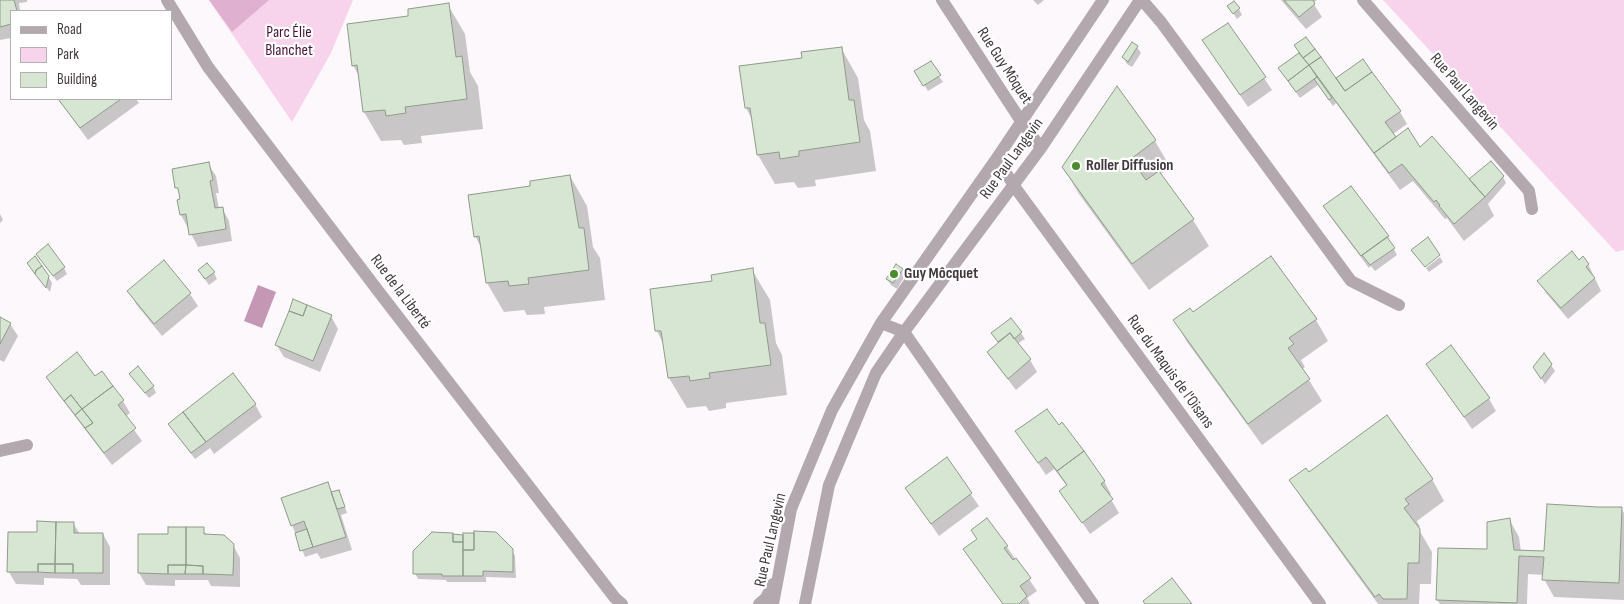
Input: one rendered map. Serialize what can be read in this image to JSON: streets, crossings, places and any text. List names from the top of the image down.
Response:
{
  "streets": {
    "street": [
      "Rue Guy Môquet",
      "Rue Paul Langevin",
      "Rue de la Liberté",
      "Rue du Maquis de l'Oisans"
    ]
  },
  "crossings": [
    ["Rue Guy Môquet", "Rue Paul Langevin"],
    ["Rue Paul Langevin", "Rue du Maquis de l'Oisans"]
  ],
  "parks": ["Parc Élie Blanchet"],
  "places": ["Roller Diffusion", "Guy Môcquet"],
  "legend": ["Road", "Park", "Building"]
}
